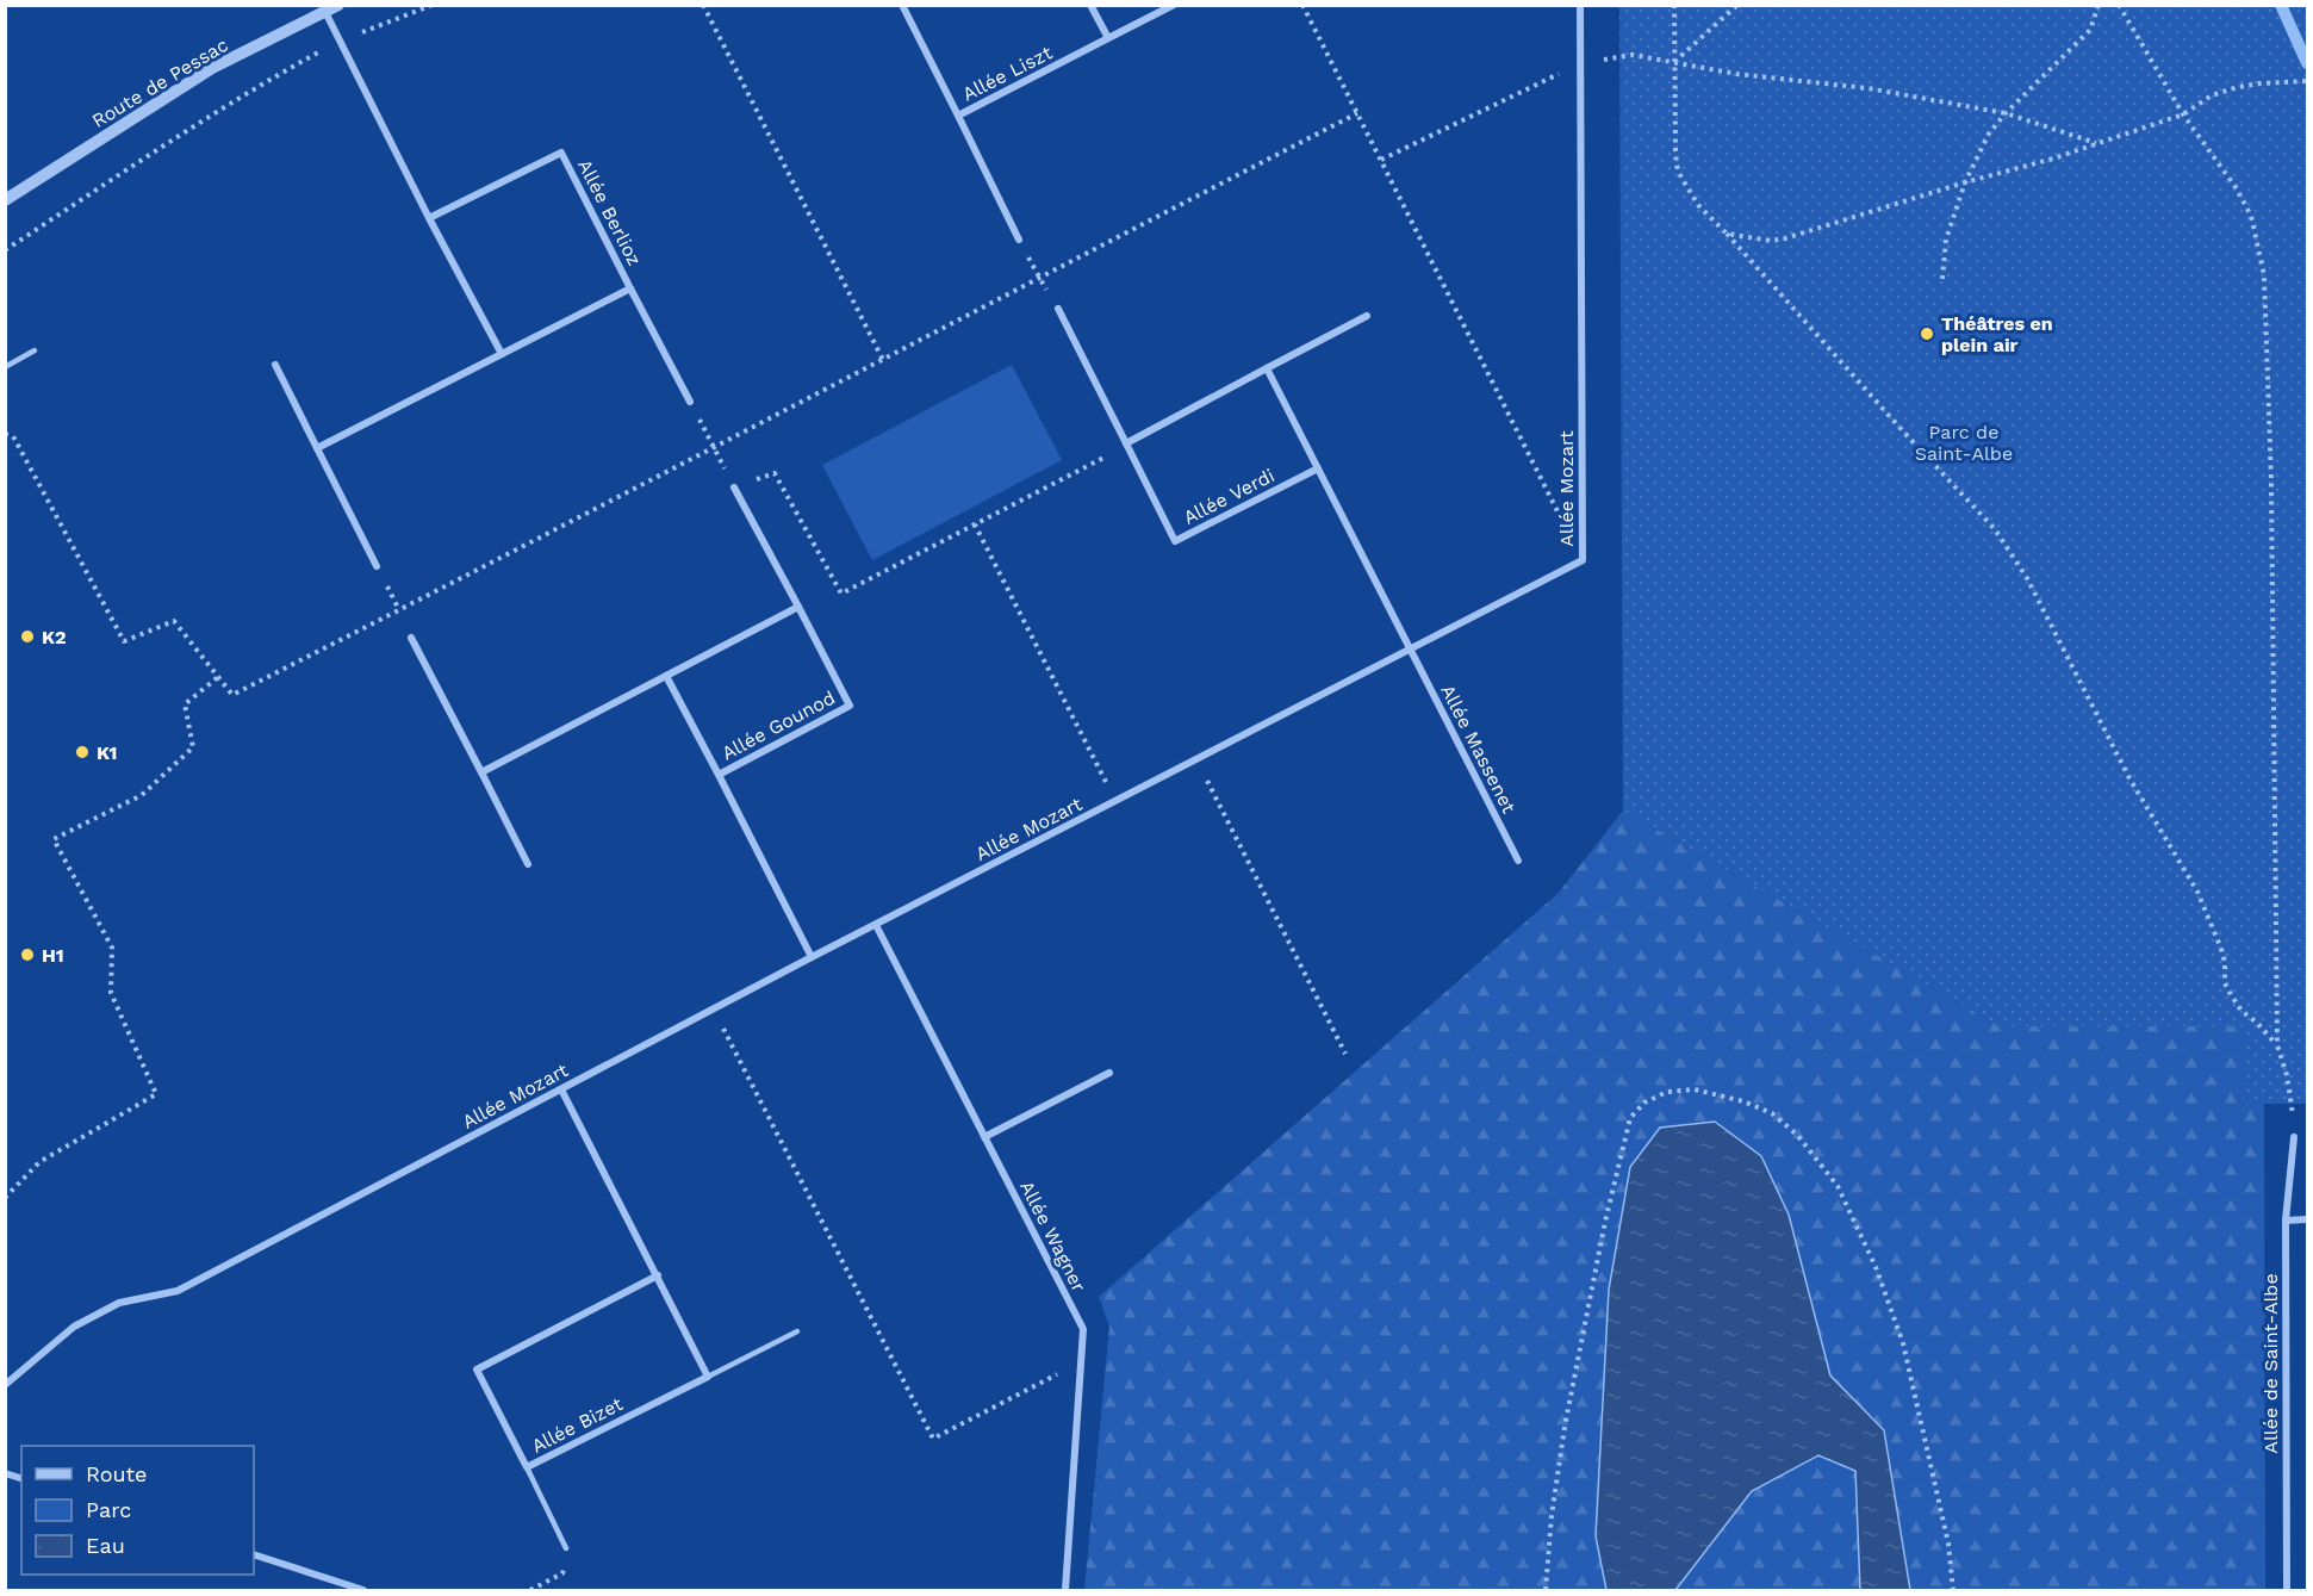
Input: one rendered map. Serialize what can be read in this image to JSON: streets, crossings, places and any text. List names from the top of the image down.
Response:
{
  "streets": {
    "street": [
      "Allée Liszt",
      "Route de Pessac",
      "Allée Berlioz",
      "Allée Mozart",
      "Allée Verdi",
      "Allée Gounod",
      "Allée Massenet",
      "Allée Wagner",
      "Allée de Saint-Albe",
      "Allée Bizet"
    ]
  },
  "crossings": [
    ["Allée Mozart", "Allée Gounod"],
    ["Allée Mozart", "Allée Massenet"],
    ["Allée Mozart", "Allée Wagner"]
  ],
  "parks": ["Parc de Saint-Albe"],
  "places": [
    "Théâtres en plein air",
    "K2",
    "K1",
    "H1"
  ],
  "legend": ["Route", "Parc", "Eau"]
}
